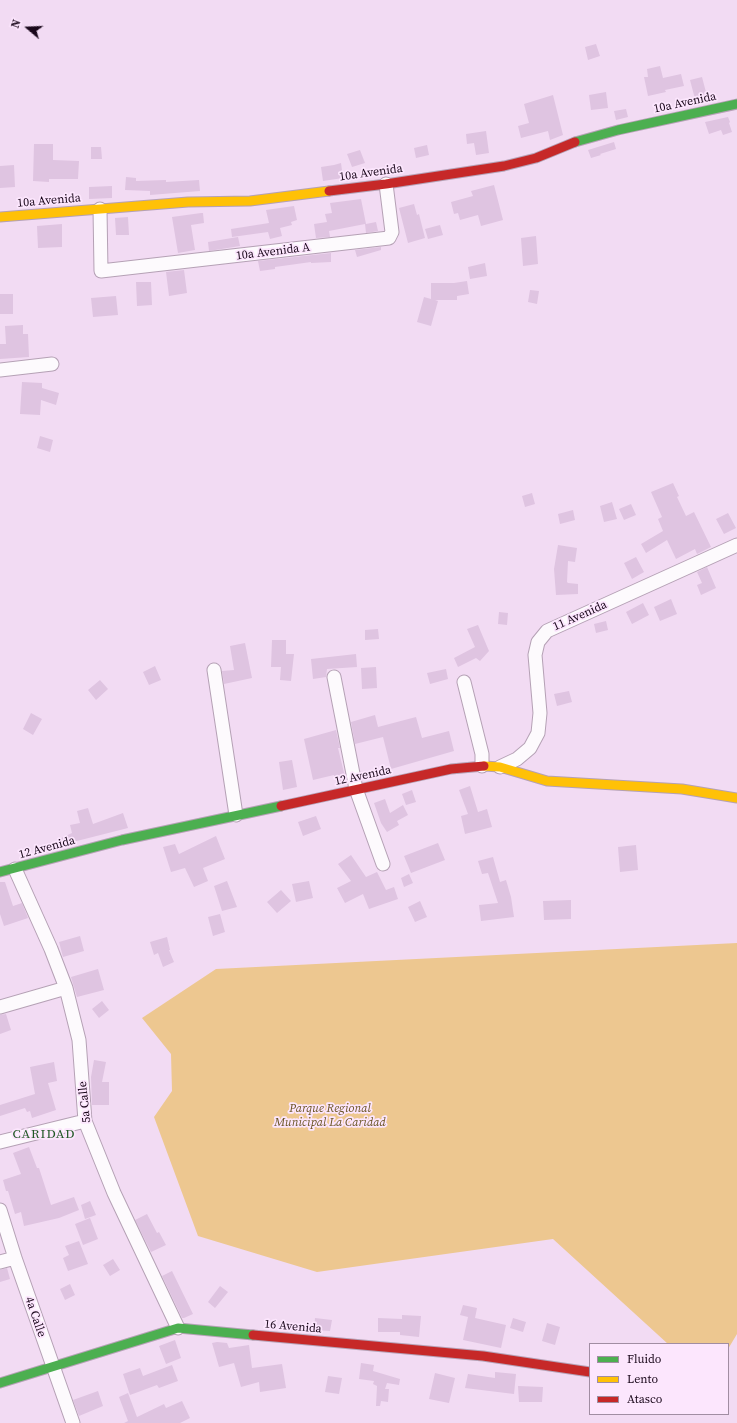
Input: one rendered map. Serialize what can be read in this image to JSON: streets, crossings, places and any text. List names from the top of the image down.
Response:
{
  "streets": {
    "street": [
      "10a Avenida",
      "10a Avenida A",
      "11 Avenida",
      "12 Avenida",
      "5a Calle",
      "4a Calle",
      "16 Avenida"
    ]
  },
  "crossings": [
    ["10a Avenida", "10a Avenida A"],
    ["11 Avenida", "12 Avenida"],
    ["12 Avenida", "5a Calle"],
    ["5a Calle", "16 Avenida"],
    ["4a Calle", "16 Avenida"]
  ],
  "districts": ["CARIDAD"],
  "parks": ["Parque Regional Municipal La Caridad"],
  "legend": ["Fluido", "Lento", "Atasco"],
  "north": "left"
}
